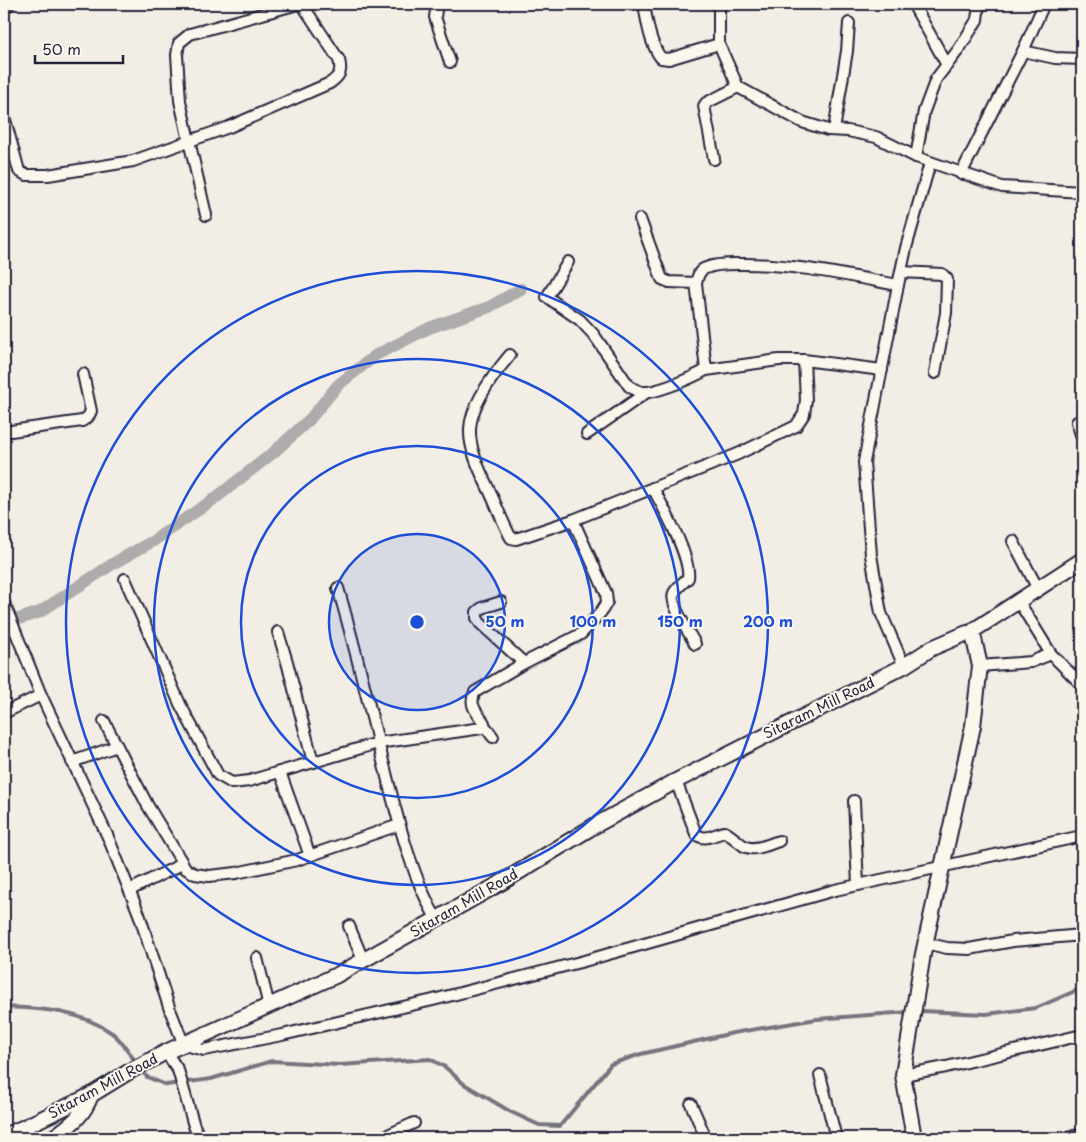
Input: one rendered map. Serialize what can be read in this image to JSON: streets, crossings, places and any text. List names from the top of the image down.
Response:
{
  "streets": {
    "main road": ["Sitaram Mill Road"]
  },
  "scale_bar": "50 m",
  "rings": [
    "50 m",
    "100 m",
    "150 m",
    "200 m"
  ]
}
